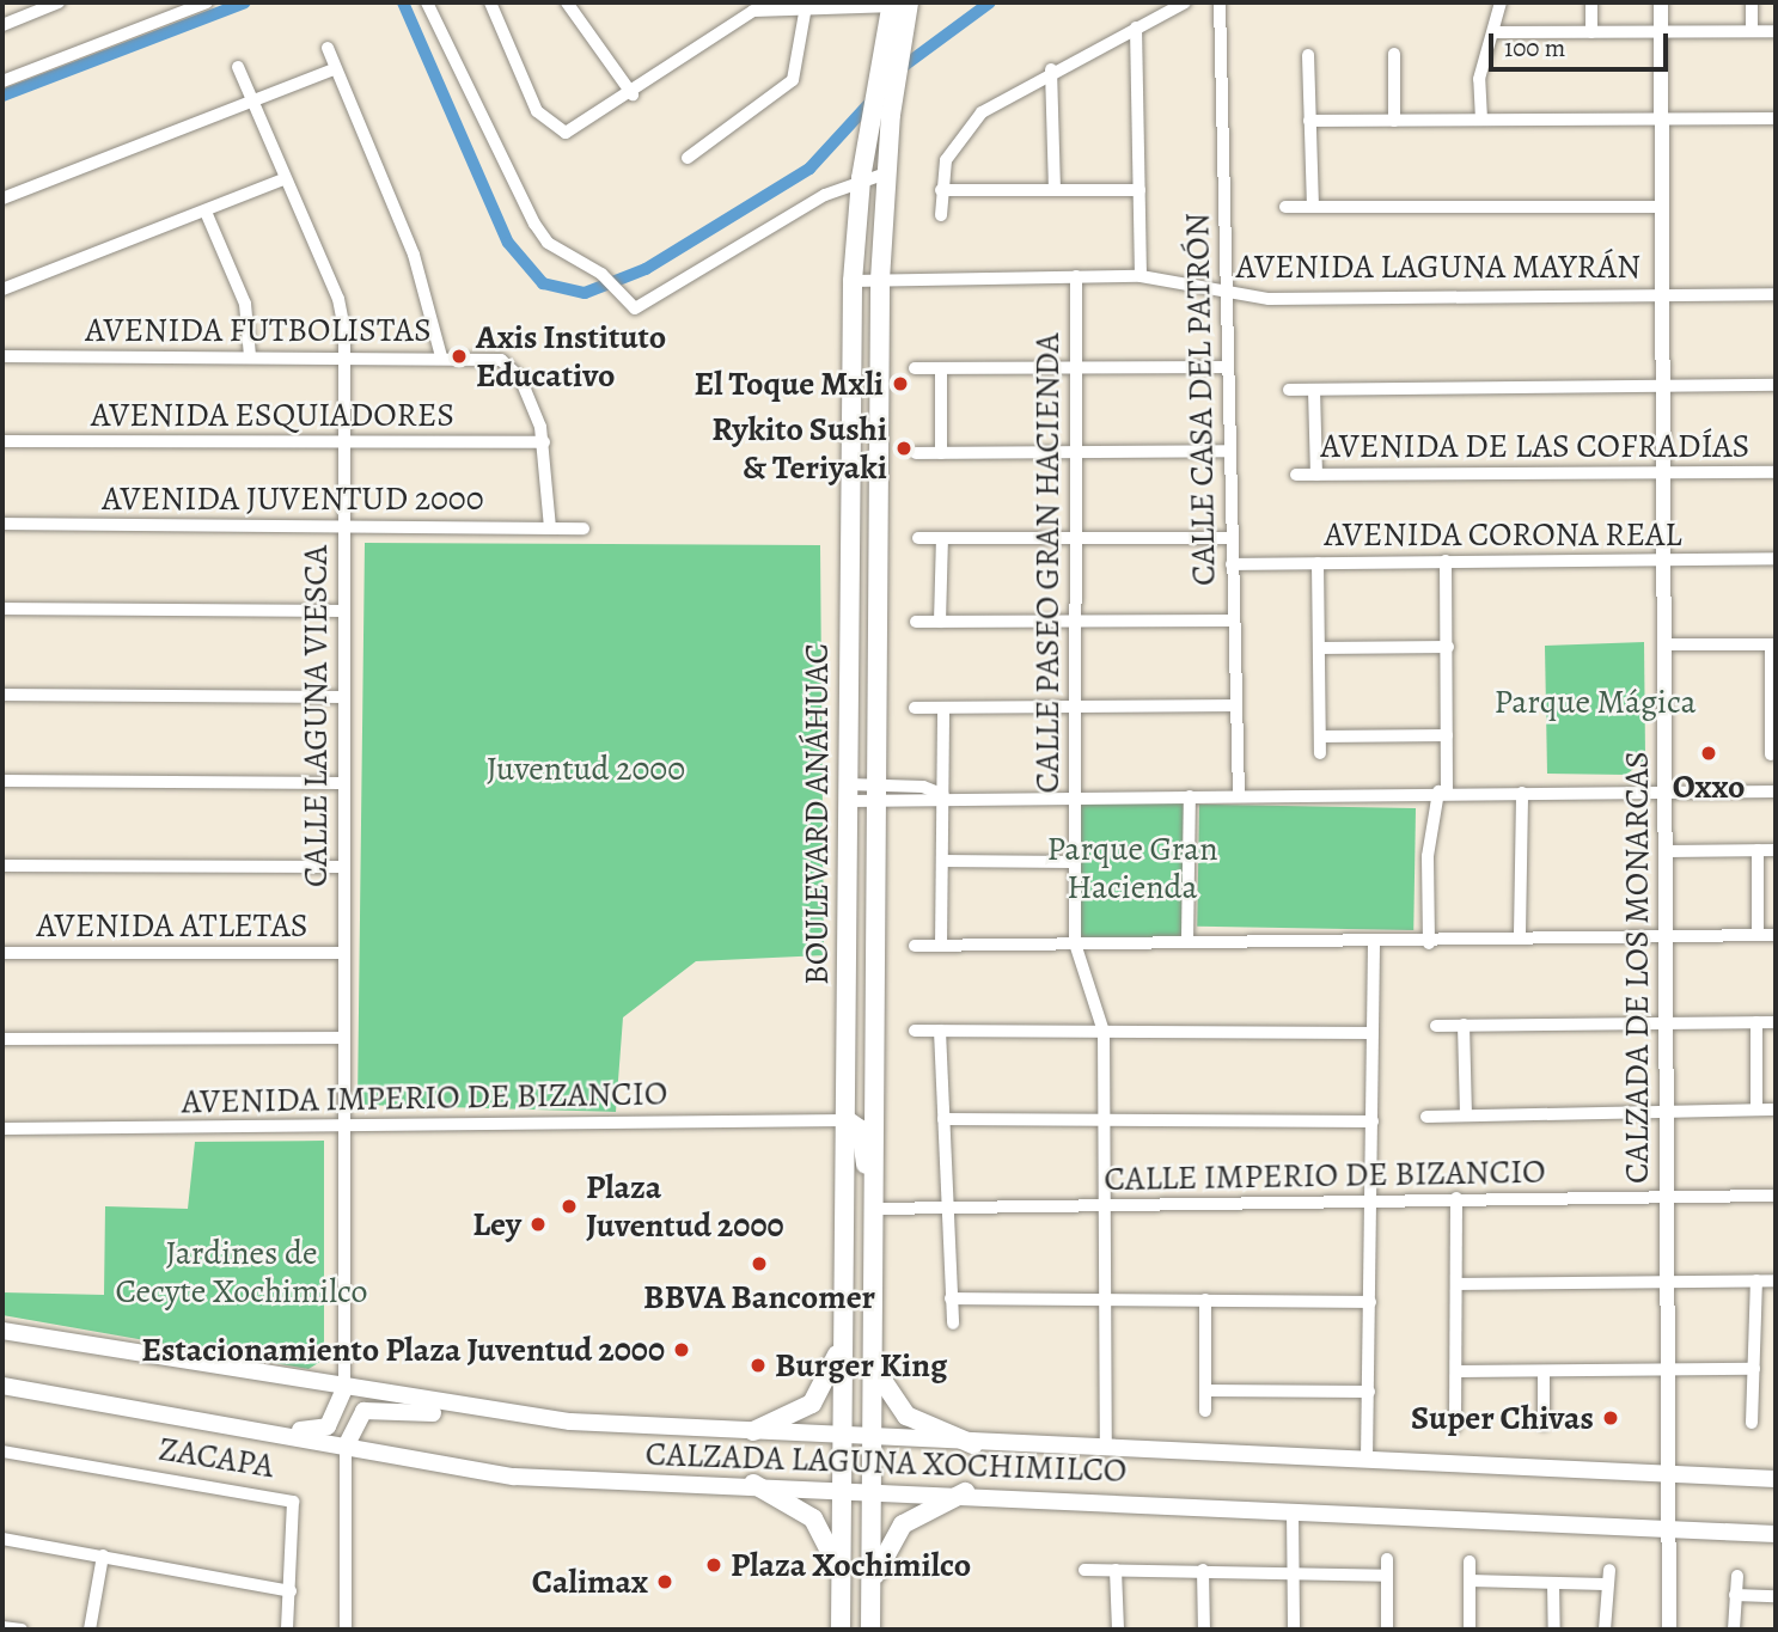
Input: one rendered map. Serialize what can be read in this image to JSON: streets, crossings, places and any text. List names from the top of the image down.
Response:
{
  "streets": {
    "main road": ["BOULEVARD ANÁHUAC", "CALZADA LAGUNA XOCHIMILCO"],
    "street": [
      "AVENIDA LAGUNA MAYRÁN",
      "AVENIDA FUTBOLISTAS",
      "CALLE CASA DEL PATRÓN",
      "AVENIDA ESQUIADORES",
      "AVENIDA DE LAS COFRADÍAS",
      "AVENIDA JUVENTUD 2000",
      "AVENIDA CORONA REAL",
      "CALLE PASEO GRAN HACIENDA",
      "CALLE LAGUNA VIESCA",
      "AVENIDA ATLETAS",
      "CALZADA DE LOS MONARCAS",
      "AVENIDA IMPERIO DE BIZANCIO",
      "CALLE IMPERIO DE BIZANCIO",
      "ZACAPA"
    ]
  },
  "crossings": [
    ["AVENIDA LAGUNA MAYRÁN", "CALLE CASA DEL PATRÓN"],
    ["AVENIDA LAGUNA MAYRÁN", "CALLE PASEO GRAN HACIENDA"],
    ["AVENIDA LAGUNA MAYRÁN", "BOULEVARD ANÁHUAC"],
    ["AVENIDA LAGUNA MAYRÁN", "CALZADA DE LOS MONARCAS"],
    ["AVENIDA FUTBOLISTAS", "AVENIDA ESQUIADORES"],
    ["AVENIDA FUTBOLISTAS", "CALLE LAGUNA VIESCA"],
    ["CALLE CASA DEL PATRÓN", "AVENIDA CORONA REAL"],
    ["AVENIDA ESQUIADORES", "CALLE LAGUNA VIESCA"],
    ["AVENIDA DE LAS COFRADÍAS", "CALZADA DE LOS MONARCAS"],
    ["AVENIDA JUVENTUD 2000", "CALLE LAGUNA VIESCA"],
    ["AVENIDA CORONA REAL", "CALZADA DE LOS MONARCAS"],
    ["CALLE PASEO GRAN HACIENDA", "CALLE IMPERIO DE BIZANCIO"],
    ["CALLE PASEO GRAN HACIENDA", "CALZADA LAGUNA XOCHIMILCO"],
    ["CALLE LAGUNA VIESCA", "AVENIDA ATLETAS"],
    ["CALLE LAGUNA VIESCA", "AVENIDA IMPERIO DE BIZANCIO"],
    ["CALLE LAGUNA VIESCA", "CALZADA LAGUNA XOCHIMILCO"],
    ["BOULEVARD ANÁHUAC", "AVENIDA IMPERIO DE BIZANCIO"],
    ["BOULEVARD ANÁHUAC", "CALLE IMPERIO DE BIZANCIO"],
    ["BOULEVARD ANÁHUAC", "CALZADA LAGUNA XOCHIMILCO"],
    ["CALZADA DE LOS MONARCAS", "CALLE IMPERIO DE BIZANCIO"],
    ["CALZADA DE LOS MONARCAS", "CALZADA LAGUNA XOCHIMILCO"]
  ],
  "parks": [
    "Parque Mágica",
    "Juventud 2000",
    "Parque Gran Hacienda",
    "Jardines de Cecyte Xochimilco"
  ],
  "places": [
    "Axis Instituto Educativo",
    "El Toque Mxli",
    "Rykito Sushi & Teriyaki",
    "Oxxo",
    "Plaza Juventud 2000",
    "Ley",
    "BBVA Bancomer",
    "Estacionamiento Plaza Juventud 2000",
    "Burger King",
    "Super Chivas",
    "Plaza Xochimilco",
    "Calimax"
  ],
  "scale_bar": "100 m"
}
